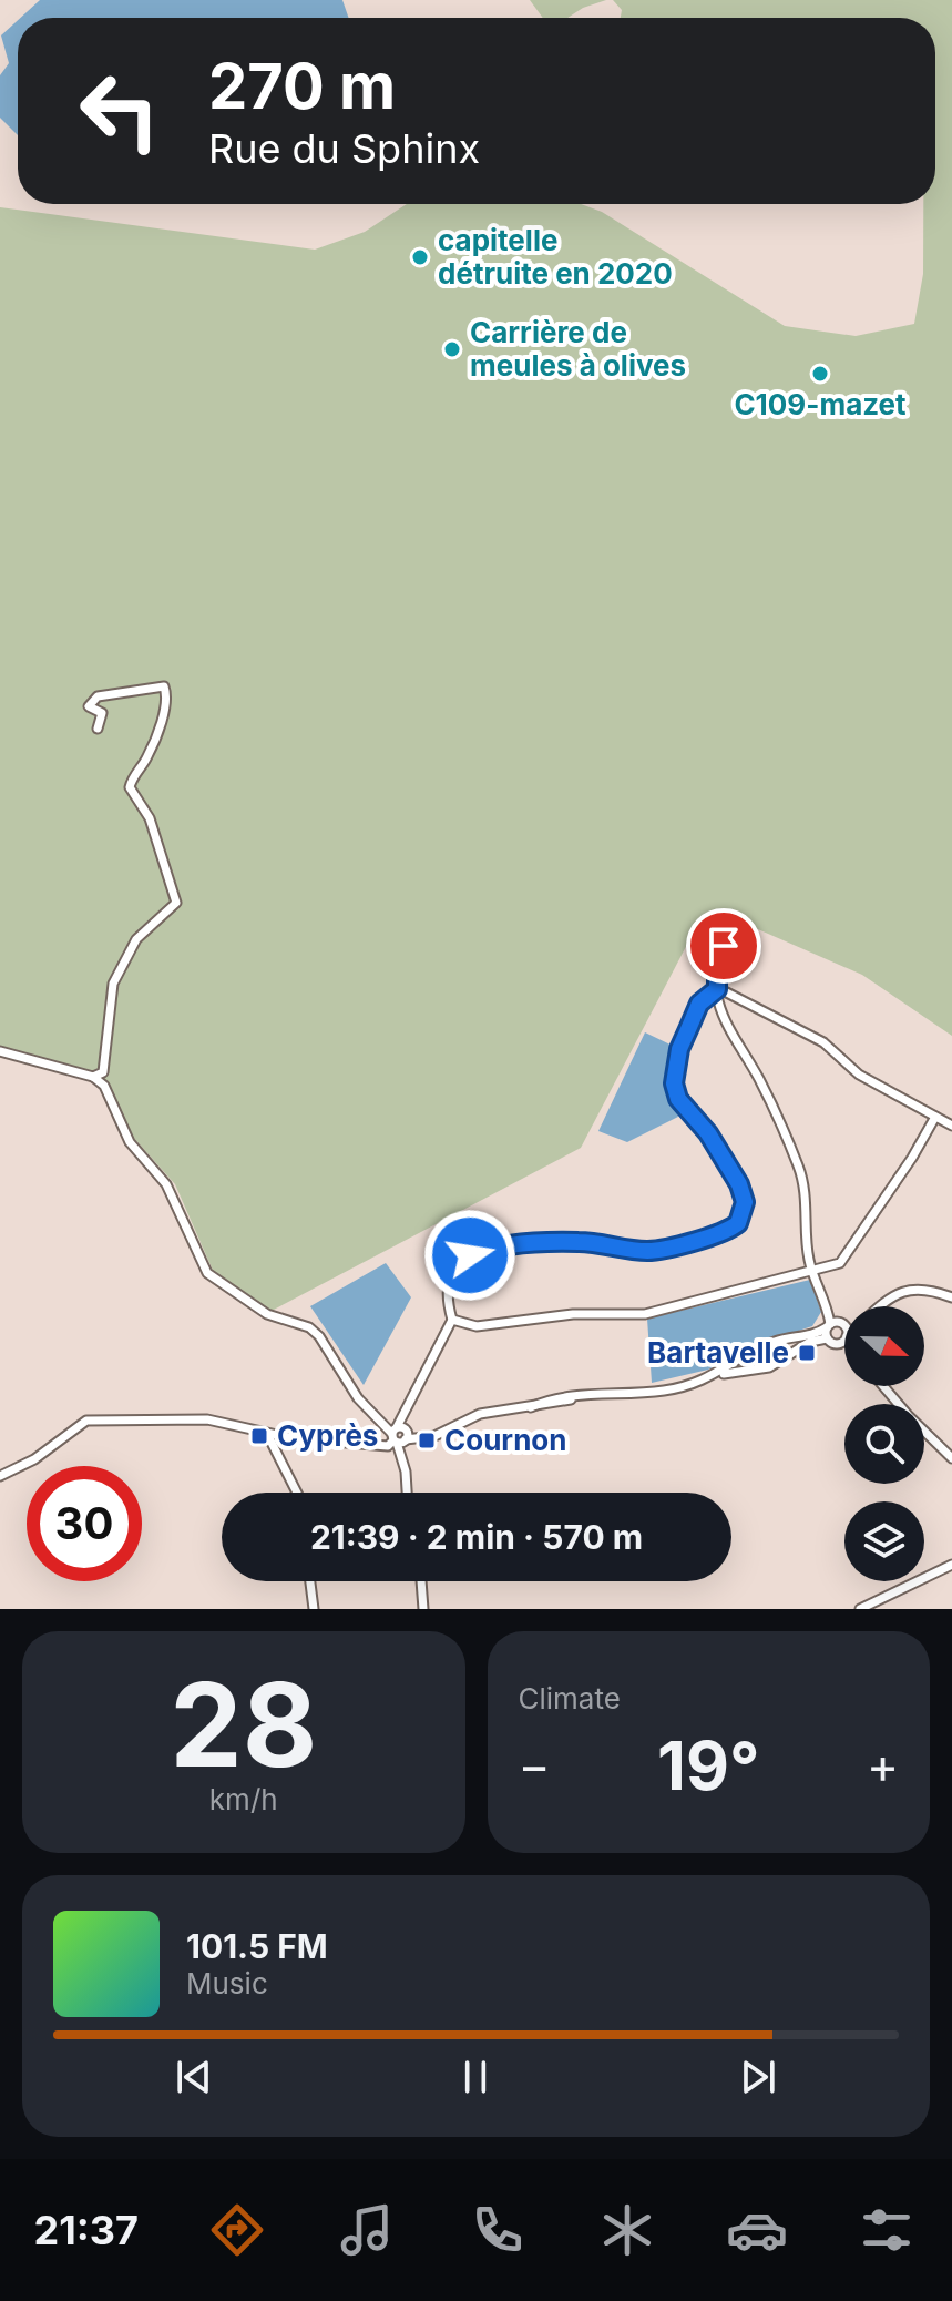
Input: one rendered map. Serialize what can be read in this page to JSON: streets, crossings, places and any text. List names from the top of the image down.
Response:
{
  "places": {
    "other": ["capitelle détruite en 2020", "Carrière de meules à olives", "C109-mazet"],
    "transit": ["Bartavelle", "Cyprès", "Cournon"]
  },
  "north": "right",
  "page": {
    "turn": ["270 m", "Rue du Sphinx"],
    "limit": "30",
    "trip": "21:39 · 2 min · 570 m",
    "tile": [
      ["28", "km/h"],
      "Climate"
    ],
    "heat": ["−", "19°", "+"],
    "song": ["101.5 FM", "Music"],
    "tabs": "21:37"
  }
}
